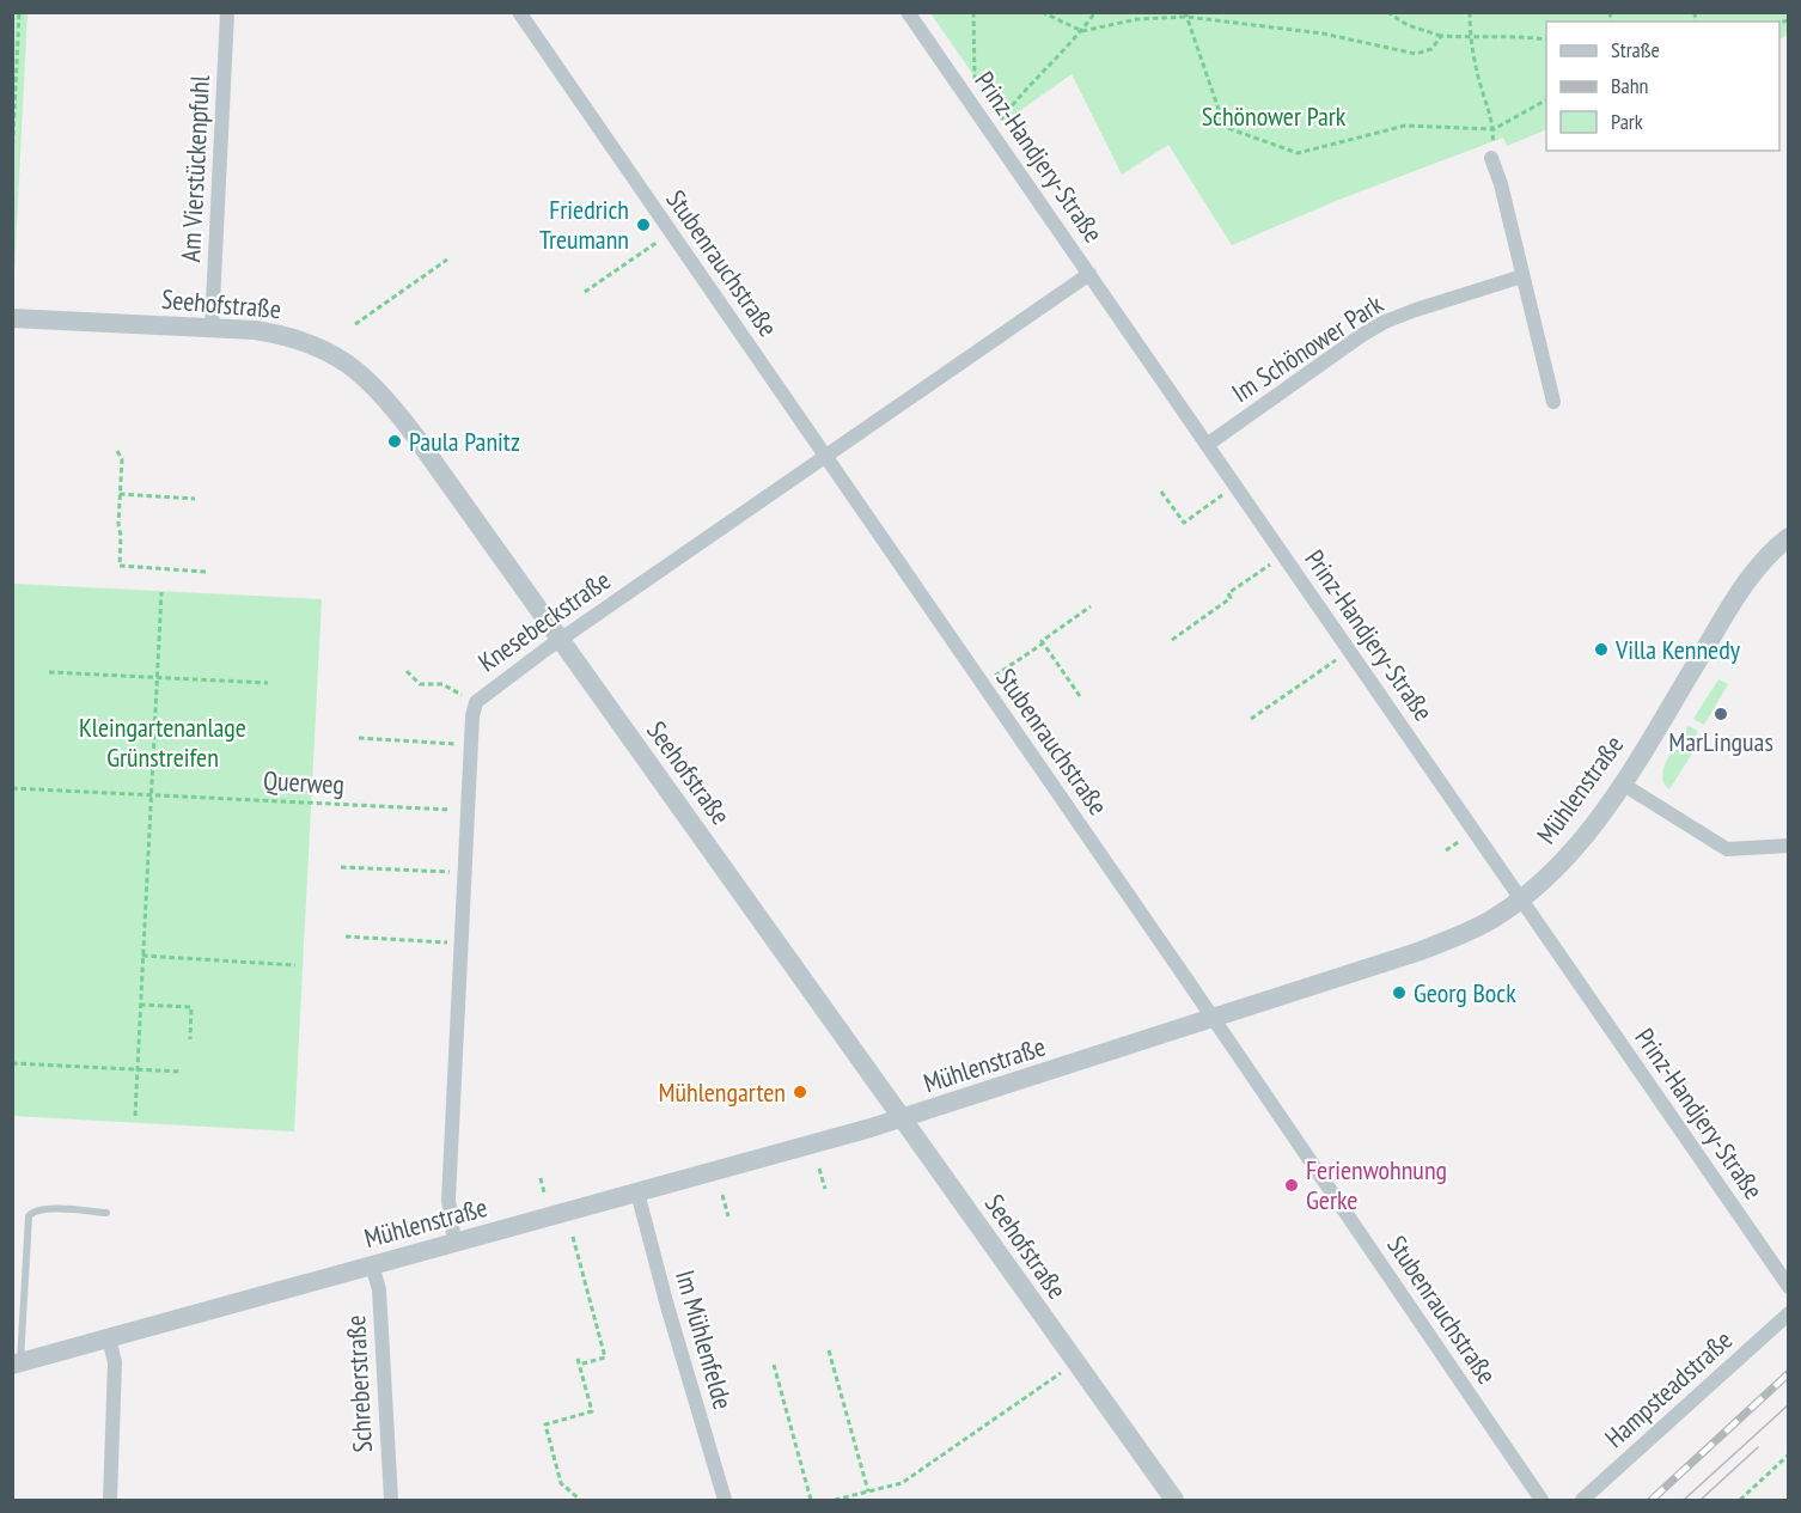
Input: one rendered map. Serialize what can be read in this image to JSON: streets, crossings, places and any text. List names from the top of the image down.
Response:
{
  "streets": {
    "street": [
      "Prinz-Handjery-Straße",
      "Am Vierstückenpfuhl",
      "Stubenrauchstraße",
      "Seehofstraße",
      "Im Schönower Park",
      "Knesebeckstraße",
      "Mühlenstraße",
      "Im Mühlenfelde",
      "Schreberstraße",
      "Hampsteadstraße"
    ],
    "path": ["Querweg"]
  },
  "crossings": [
    ["Prinz-Handjery-Straße", "Im Schönower Park"],
    ["Prinz-Handjery-Straße", "Knesebeckstraße"],
    ["Prinz-Handjery-Straße", "Mühlenstraße"],
    ["Am Vierstückenpfuhl", "Seehofstraße"],
    ["Stubenrauchstraße", "Knesebeckstraße"],
    ["Stubenrauchstraße", "Mühlenstraße"],
    ["Seehofstraße", "Knesebeckstraße"],
    ["Seehofstraße", "Mühlenstraße"],
    ["Knesebeckstraße", "Mühlenstraße"],
    ["Mühlenstraße", "Im Mühlenfelde"],
    ["Mühlenstraße", "Schreberstraße"]
  ],
  "parks": ["Schönower Park", "Kleingartenanlage Grünstreifen"],
  "places": [
    "Friedrich Treumann",
    "Paula Panitz",
    "Villa Kennedy",
    "MarLinguas",
    "Georg Bock",
    "Mühlengarten",
    "Ferienwohnung Gerke"
  ],
  "legend": ["Straße", "Bahn", "Park"]
}
